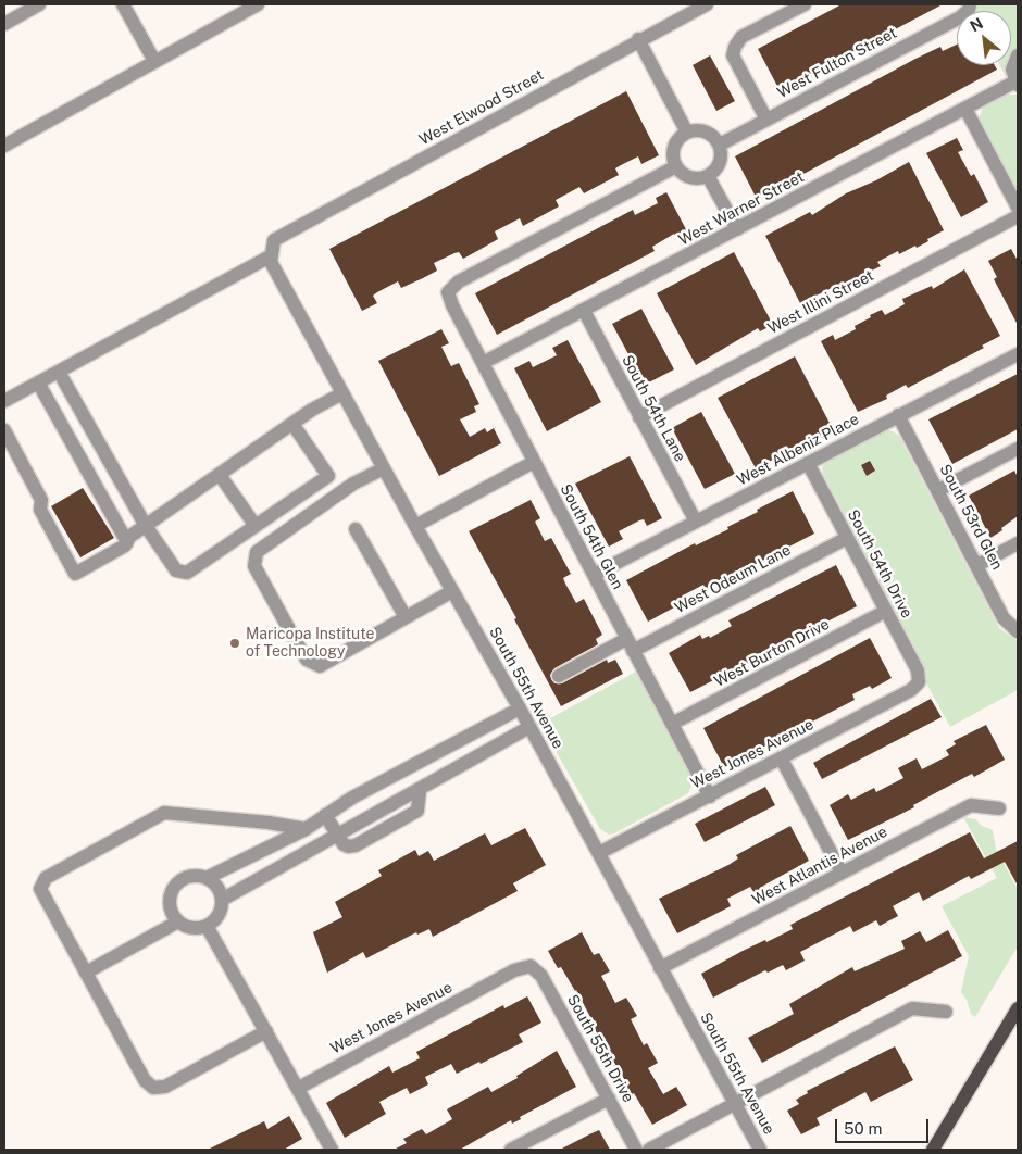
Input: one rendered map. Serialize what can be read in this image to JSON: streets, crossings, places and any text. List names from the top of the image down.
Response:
{
  "streets": {
    "street": [
      "West Fulton Street",
      "West Elwood Street",
      "West Warner Street",
      "West Illini Street",
      "South 54th Lane",
      "West Albeniz Place",
      "South 53rd Glen",
      "South 54th Glen",
      "South 54th Drive",
      "West Odeum Lane",
      "West Burton Drive",
      "South 55th Avenue",
      "West Jones Avenue",
      "West Atlantis Avenue",
      "South 55th Drive"
    ]
  },
  "crossings": [
    ["West Fulton Street", "South 54th Glen"],
    ["West Elwood Street", "South 55th Avenue"],
    ["West Warner Street", "South 54th Lane"],
    ["West Warner Street", "South 54th Glen"],
    ["West Illini Street", "South 54th Lane"],
    ["South 54th Lane", "West Albeniz Place"],
    ["West Albeniz Place", "South 53rd Glen"],
    ["West Albeniz Place", "South 54th Glen"],
    ["West Albeniz Place", "South 54th Drive"],
    ["South 54th Glen", "West Odeum Lane"],
    ["South 54th Glen", "West Burton Drive"],
    ["South 54th Glen", "West Jones Avenue"],
    ["South 54th Drive", "West Odeum Lane"],
    ["South 54th Drive", "West Burton Drive"],
    ["South 54th Drive", "West Jones Avenue"],
    ["South 55th Avenue", "West Jones Avenue"],
    ["South 55th Avenue", "West Atlantis Avenue"],
    ["West Jones Avenue", "South 55th Drive"]
  ],
  "places": ["Maricopa Institute of Technology"],
  "scale_bar": "50 m",
  "north": "top left"
}
